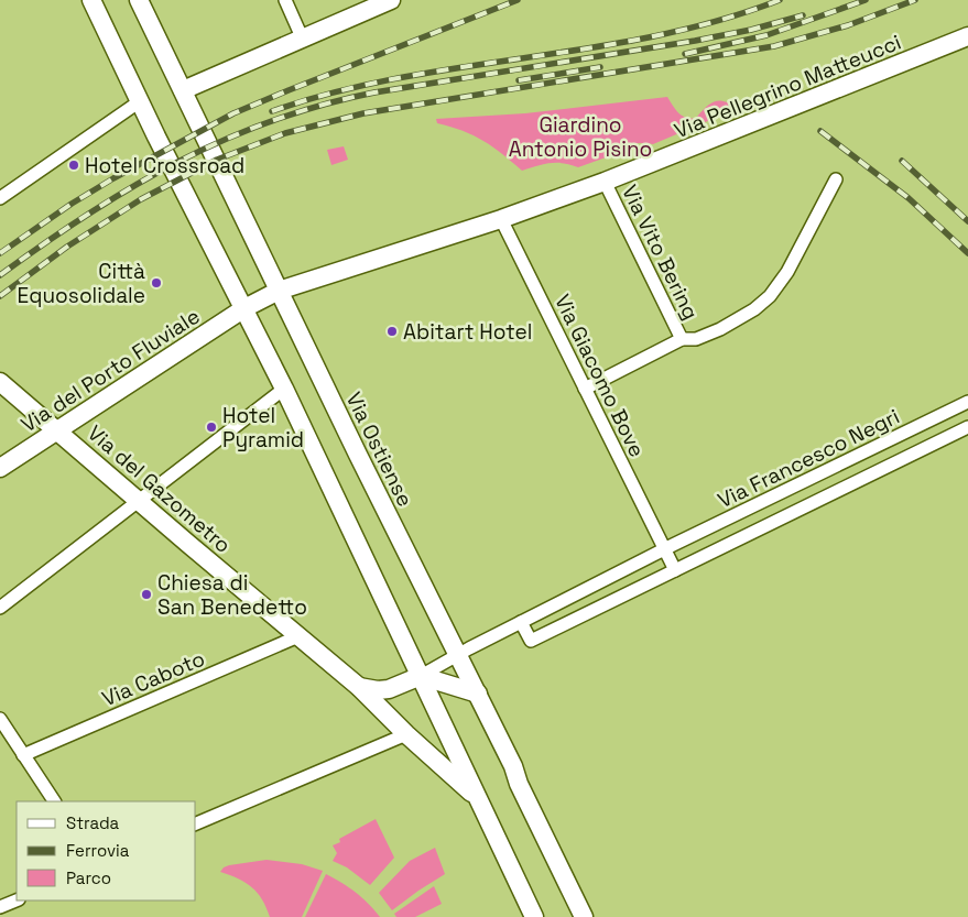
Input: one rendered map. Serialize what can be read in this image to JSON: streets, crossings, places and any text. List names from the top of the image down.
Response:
{
  "streets": {
    "main road": [
      "Via Pellegrino Matteucci",
      "Via del Porto Fluviale",
      "Via Ostiense",
      "Via del Gazometro"
    ],
    "street": [
      "Via Vito Bering",
      "Via Giacomo Bove",
      "Via Francesco Negri",
      "Via Caboto"
    ]
  },
  "crossings": [
    ["Via Pellegrino Matteucci", "Via Vito Bering"],
    ["Via Pellegrino Matteucci", "Via del Porto Fluviale"],
    ["Via Pellegrino Matteucci", "Via Giacomo Bove"],
    ["Via Pellegrino Matteucci", "Via Ostiense"],
    ["Via del Porto Fluviale", "Via Ostiense"],
    ["Via del Porto Fluviale", "Via del Gazometro"],
    ["Via Giacomo Bove", "Via Francesco Negri"],
    ["Via Ostiense", "Via Francesco Negri"],
    ["Via del Gazometro", "Via Caboto"]
  ],
  "parks": ["Giardino Antonio Pisino"],
  "places": [
    "Hotel Crossroad",
    "Città Equosolidale",
    "Abitart Hotel",
    "Hotel Pyramid",
    "Chiesa di San Benedetto"
  ],
  "legend": ["Strada", "Ferrovia", "Parco"]
}
